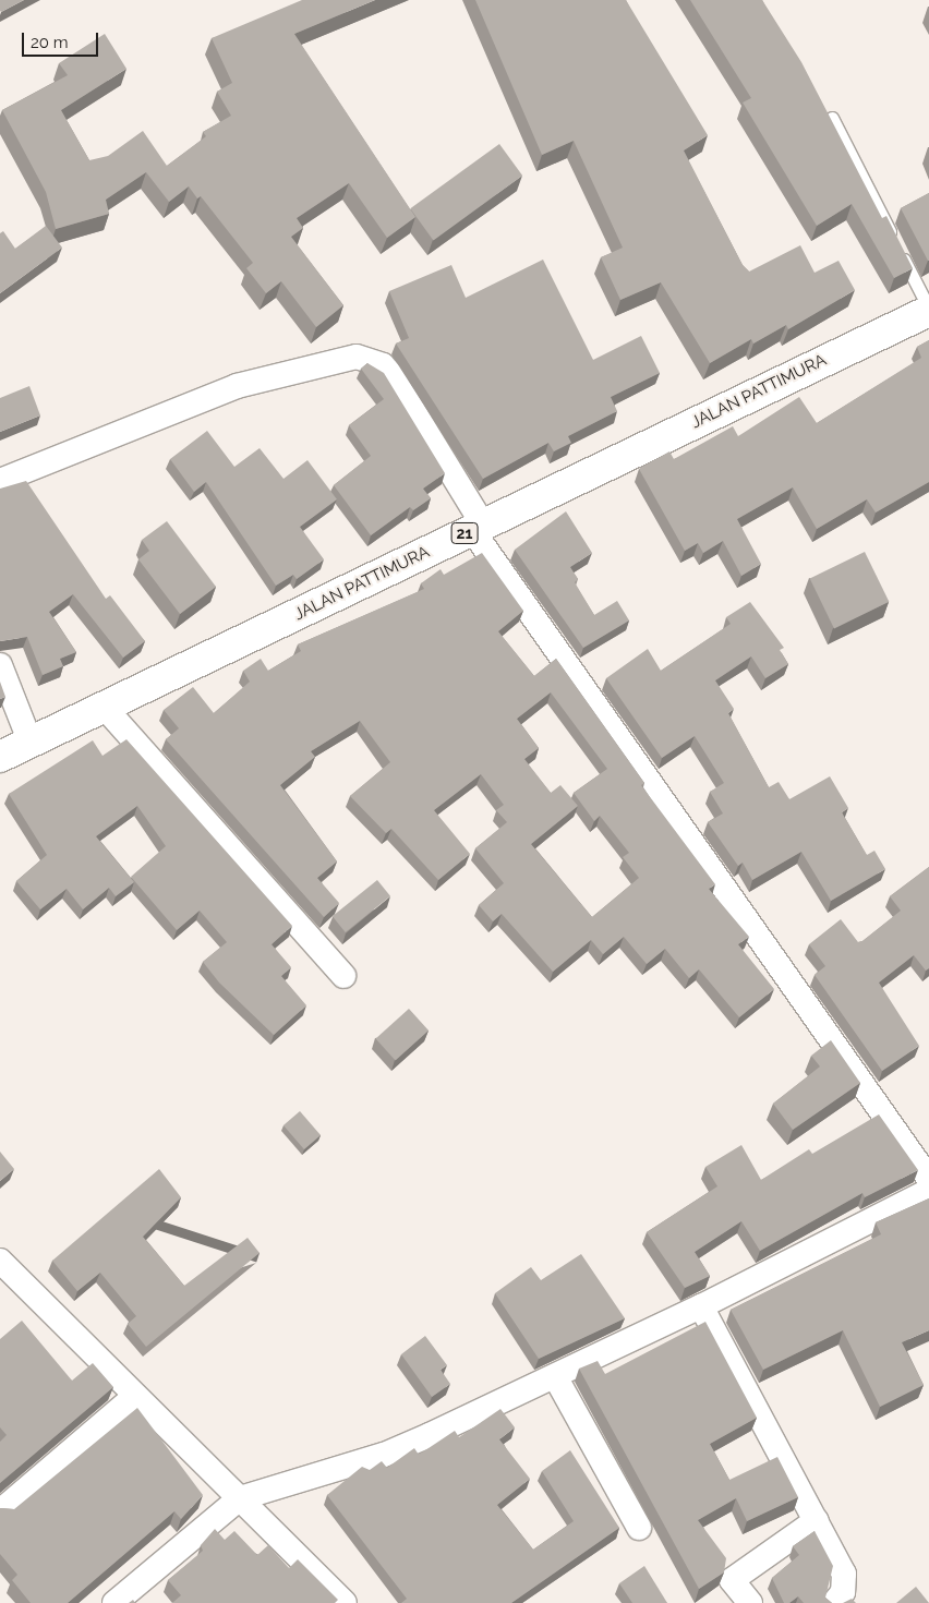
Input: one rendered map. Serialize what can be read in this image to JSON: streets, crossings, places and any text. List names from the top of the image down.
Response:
{
  "streets": {
    "highway": ["JALAN PATTIMURA", "21"]
  },
  "scale_bar": "20 m"
}
